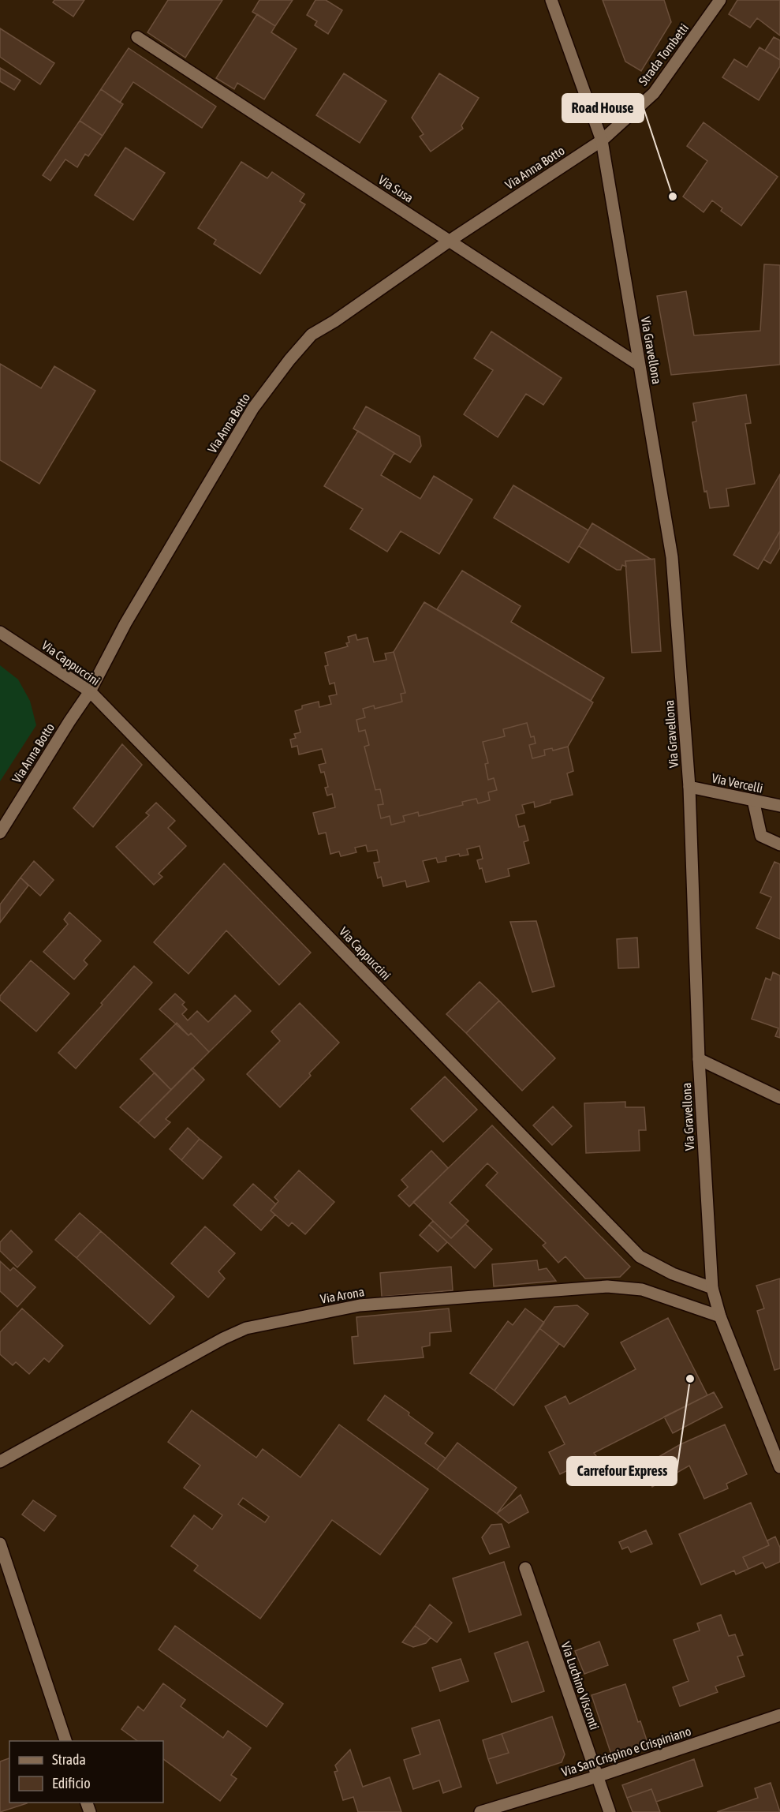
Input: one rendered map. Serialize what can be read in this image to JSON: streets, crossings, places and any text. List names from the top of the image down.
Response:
{
  "streets": {
    "street": [
      "Strada Tombetti",
      "Via Anna Botto",
      "Via Susa",
      "Via Gravellona",
      "Via Cappuccini",
      "Via Vercelli",
      "Via Arona",
      "Via Luchino Visconti",
      "Via San Crispino e Crispiniano"
    ]
  },
  "crossings": [
    ["Strada Tombetti", "Via Anna Botto"],
    ["Strada Tombetti", "Via Gravellona"],
    ["Via Anna Botto", "Via Susa"],
    ["Via Anna Botto", "Via Gravellona"],
    ["Via Anna Botto", "Via Cappuccini"],
    ["Via Susa", "Via Gravellona"],
    ["Via Gravellona", "Via Cappuccini"],
    ["Via Gravellona", "Via Vercelli"],
    ["Via Gravellona", "Via Arona"],
    ["Via Luchino Visconti", "Via San Crispino e Crispiniano"]
  ],
  "places": ["Road House", "Carrefour Express"],
  "legend": ["Strada", "Edificio"]
}
